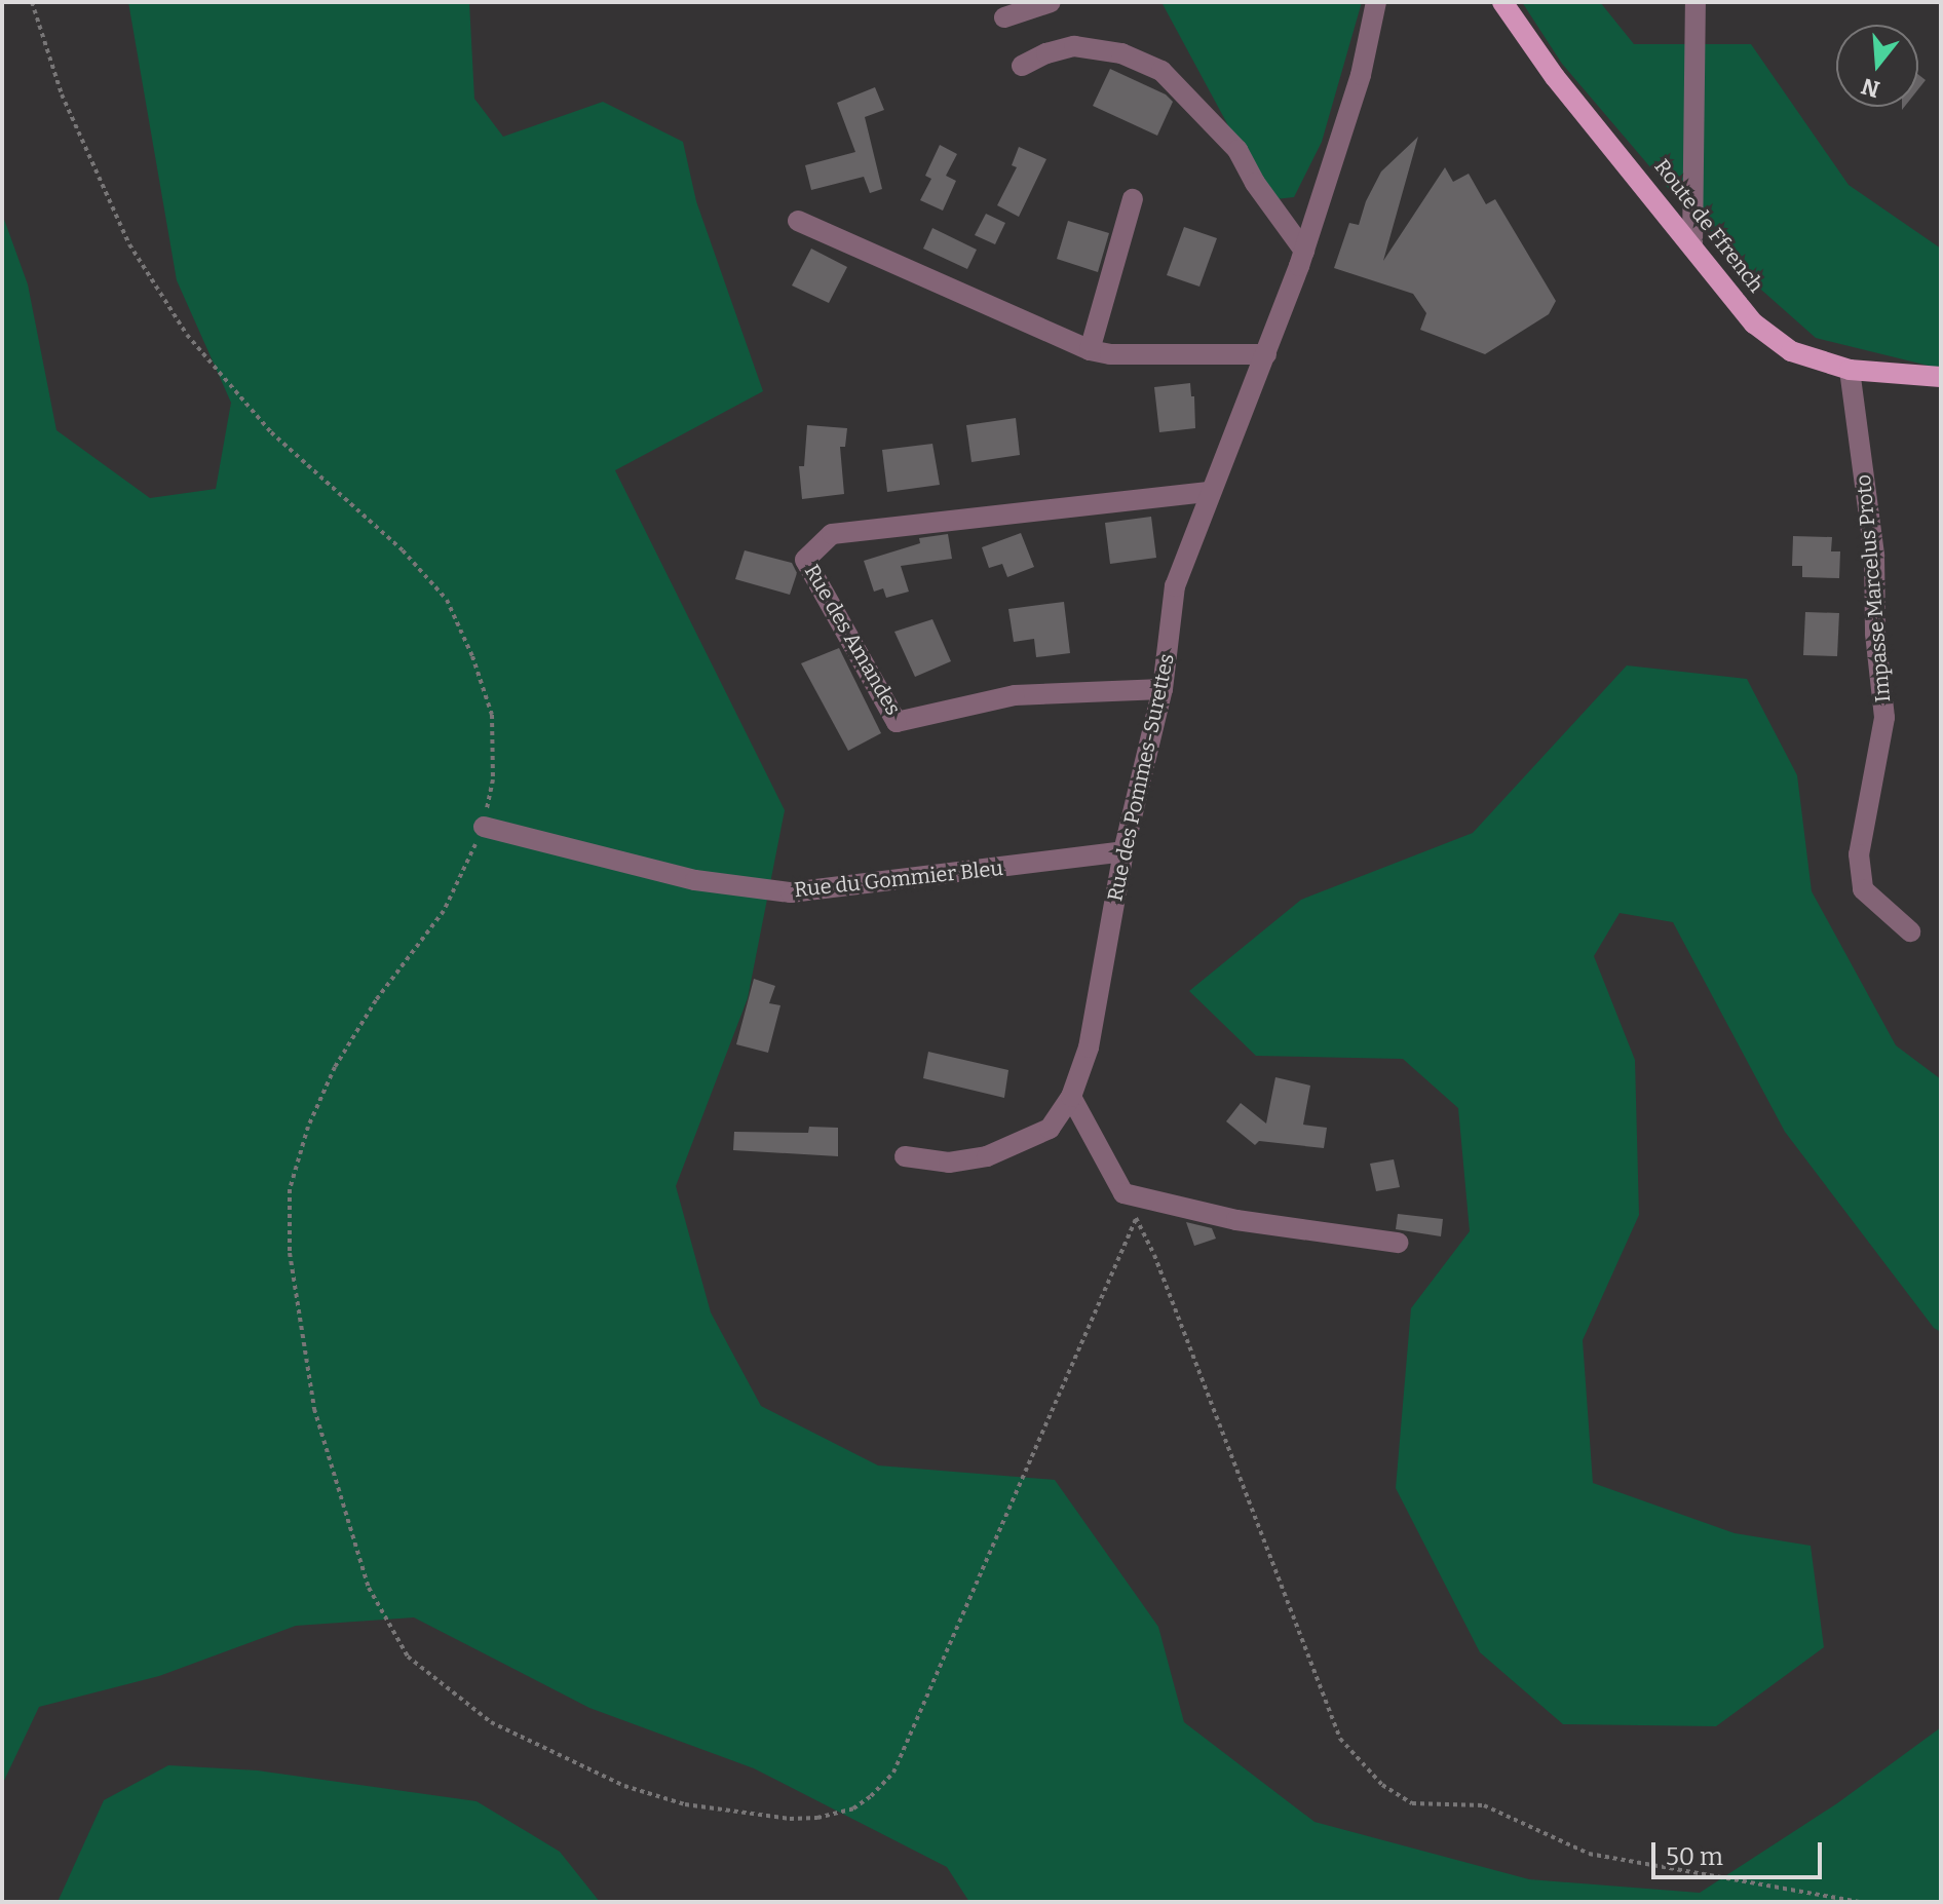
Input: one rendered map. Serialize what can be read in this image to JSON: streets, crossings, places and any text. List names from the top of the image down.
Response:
{
  "streets": {
    "main road": ["Route de Ffrench"],
    "street": [
      "Impasse Marcelus Proto",
      "Rue des Amandes",
      "Rue des Pommes-Surettes",
      "Rue du Gommier Bleu"
    ]
  },
  "crossings": [
    ["Route de Ffrench", "Impasse Marcelus Proto"],
    ["Rue des Amandes", "Rue des Pommes-Surettes"],
    ["Rue des Pommes-Surettes", "Rue du Gommier Bleu"]
  ],
  "scale_bar": "50 m",
  "north": "bottom"
}
